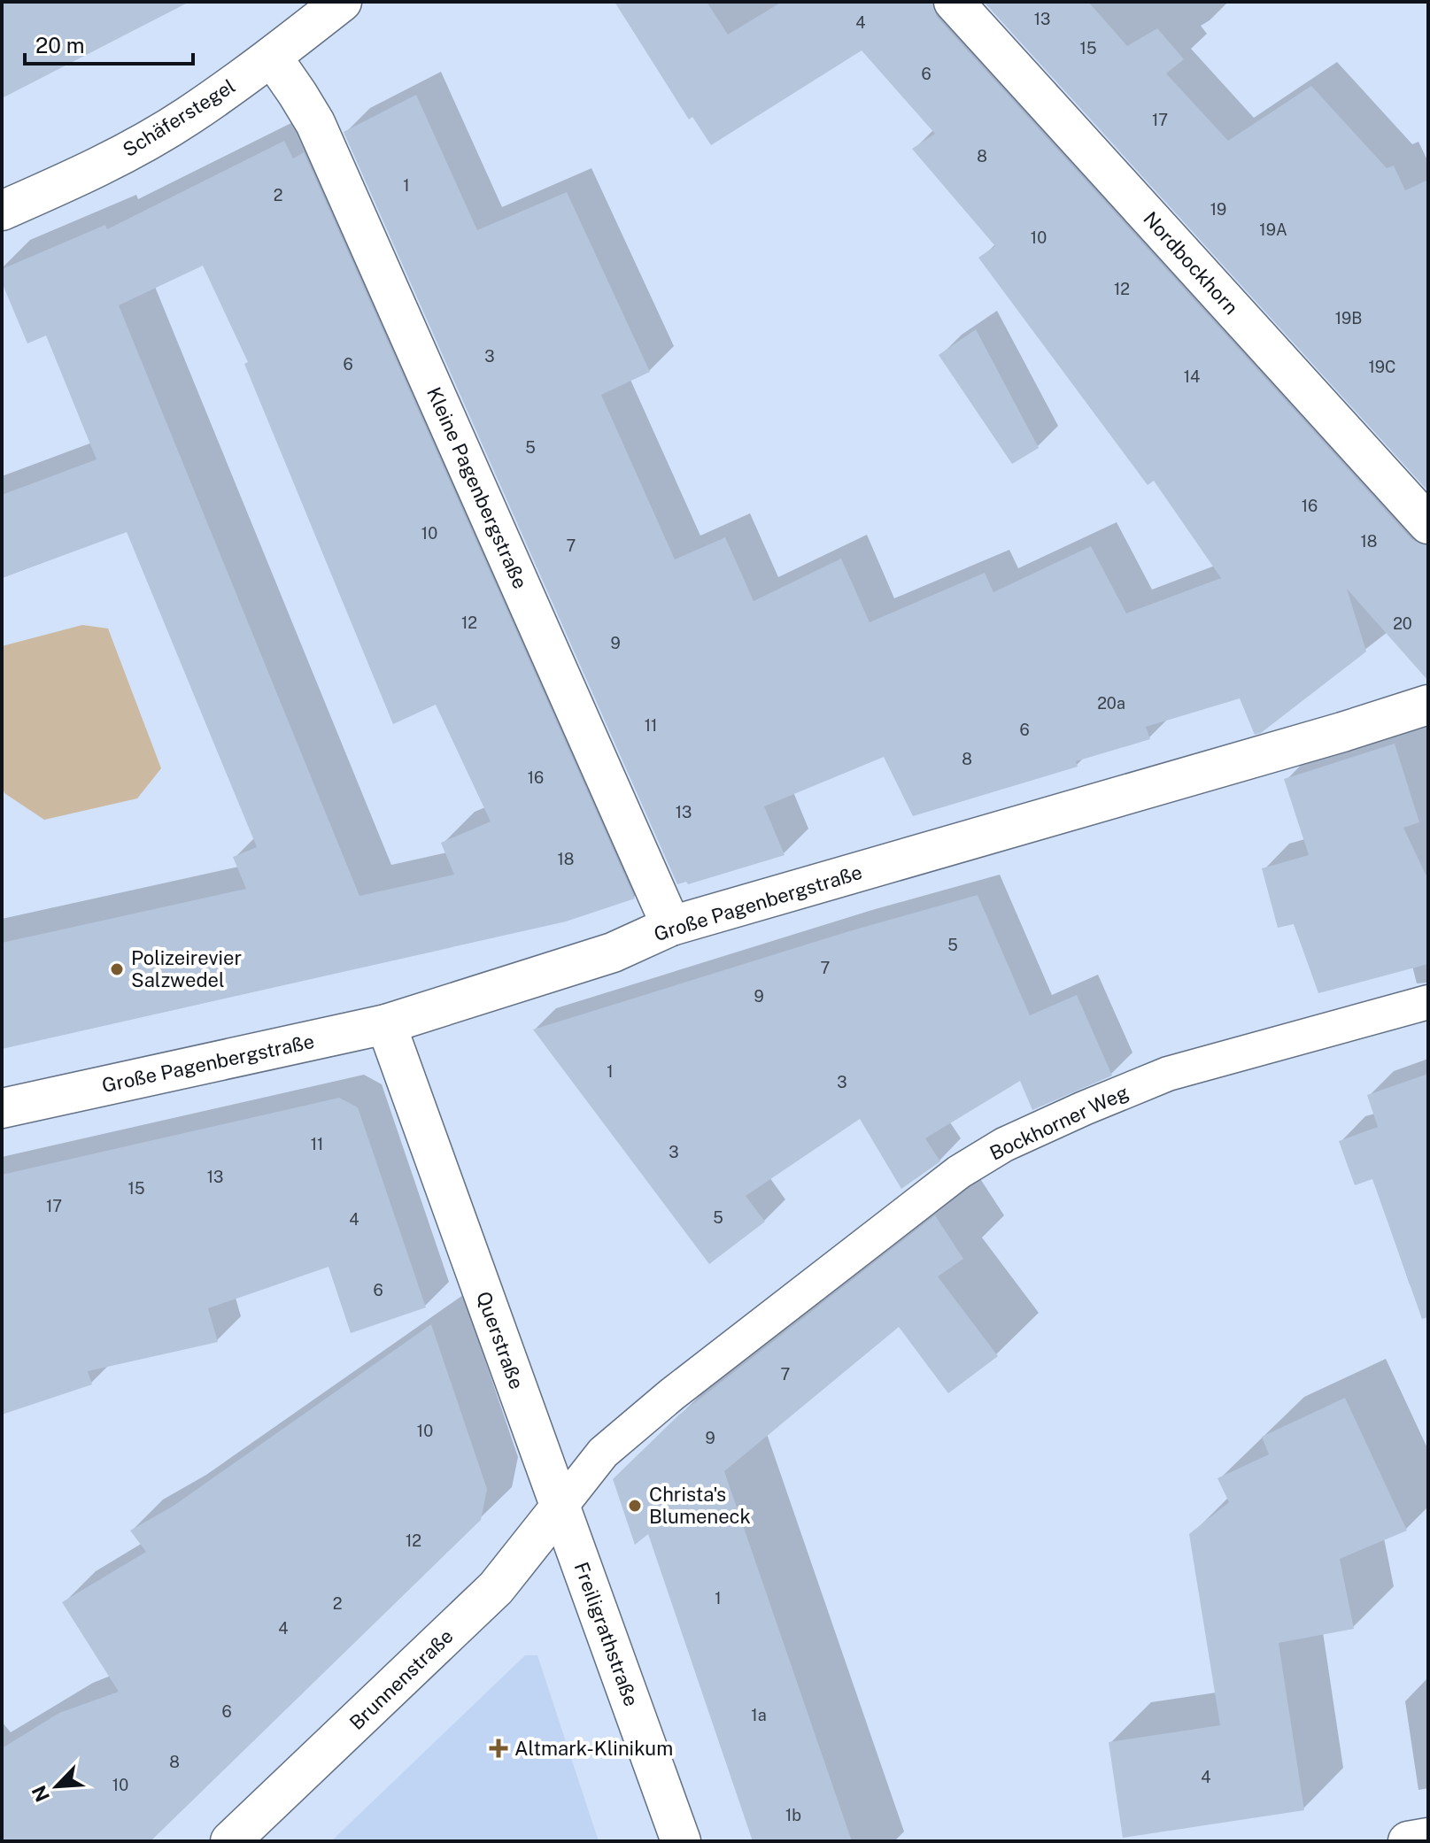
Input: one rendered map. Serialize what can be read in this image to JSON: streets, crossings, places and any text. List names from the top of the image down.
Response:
{
  "streets": {
    "street": [
      "Schäferstegel",
      "Nordbockhorn",
      "Kleine Pagenbergstraße",
      "Große Pagenbergstraße",
      "Querstraße",
      "Freiligrathstraße",
      "Brunnenstraße"
    ],
    "lane": ["Bockhorner Weg"]
  },
  "crossings": [
    ["Schäferstegel", "Kleine Pagenbergstraße"],
    ["Kleine Pagenbergstraße", "Große Pagenbergstraße"],
    ["Große Pagenbergstraße", "Querstraße"],
    ["Bockhorner Weg", "Querstraße"],
    ["Bockhorner Weg", "Freiligrathstraße"],
    ["Bockhorner Weg", "Brunnenstraße"],
    ["Querstraße", "Freiligrathstraße"],
    ["Querstraße", "Brunnenstraße"],
    ["Freiligrathstraße", "Brunnenstraße"]
  ],
  "places": {
    "other": ["Polizeirevier Salzwedel", "Christa's Blumeneck"],
    "health": ["Altmark-Klinikum"]
  },
  "house_numbers": [
    "13",
    "4",
    "15",
    "6",
    "17",
    "8",
    "1",
    "2",
    "19",
    "19A",
    "10",
    "12",
    "19B",
    "3",
    "6",
    "19C",
    "14",
    "5",
    "16",
    "10",
    "18",
    "7",
    "12",
    "20",
    "9",
    "20a",
    "11",
    "6",
    "8",
    "16",
    "13",
    "18",
    "5",
    "7",
    "9",
    "1",
    "3",
    "11",
    "3",
    "13",
    "15",
    "17",
    "5",
    "4",
    "6",
    "7",
    "10",
    "9",
    "12",
    "1",
    "2",
    "4",
    "6",
    "1a",
    "8",
    "4",
    "10",
    "1b"
  ],
  "scale_bar": "20 m",
  "north": "bottom left"
}
